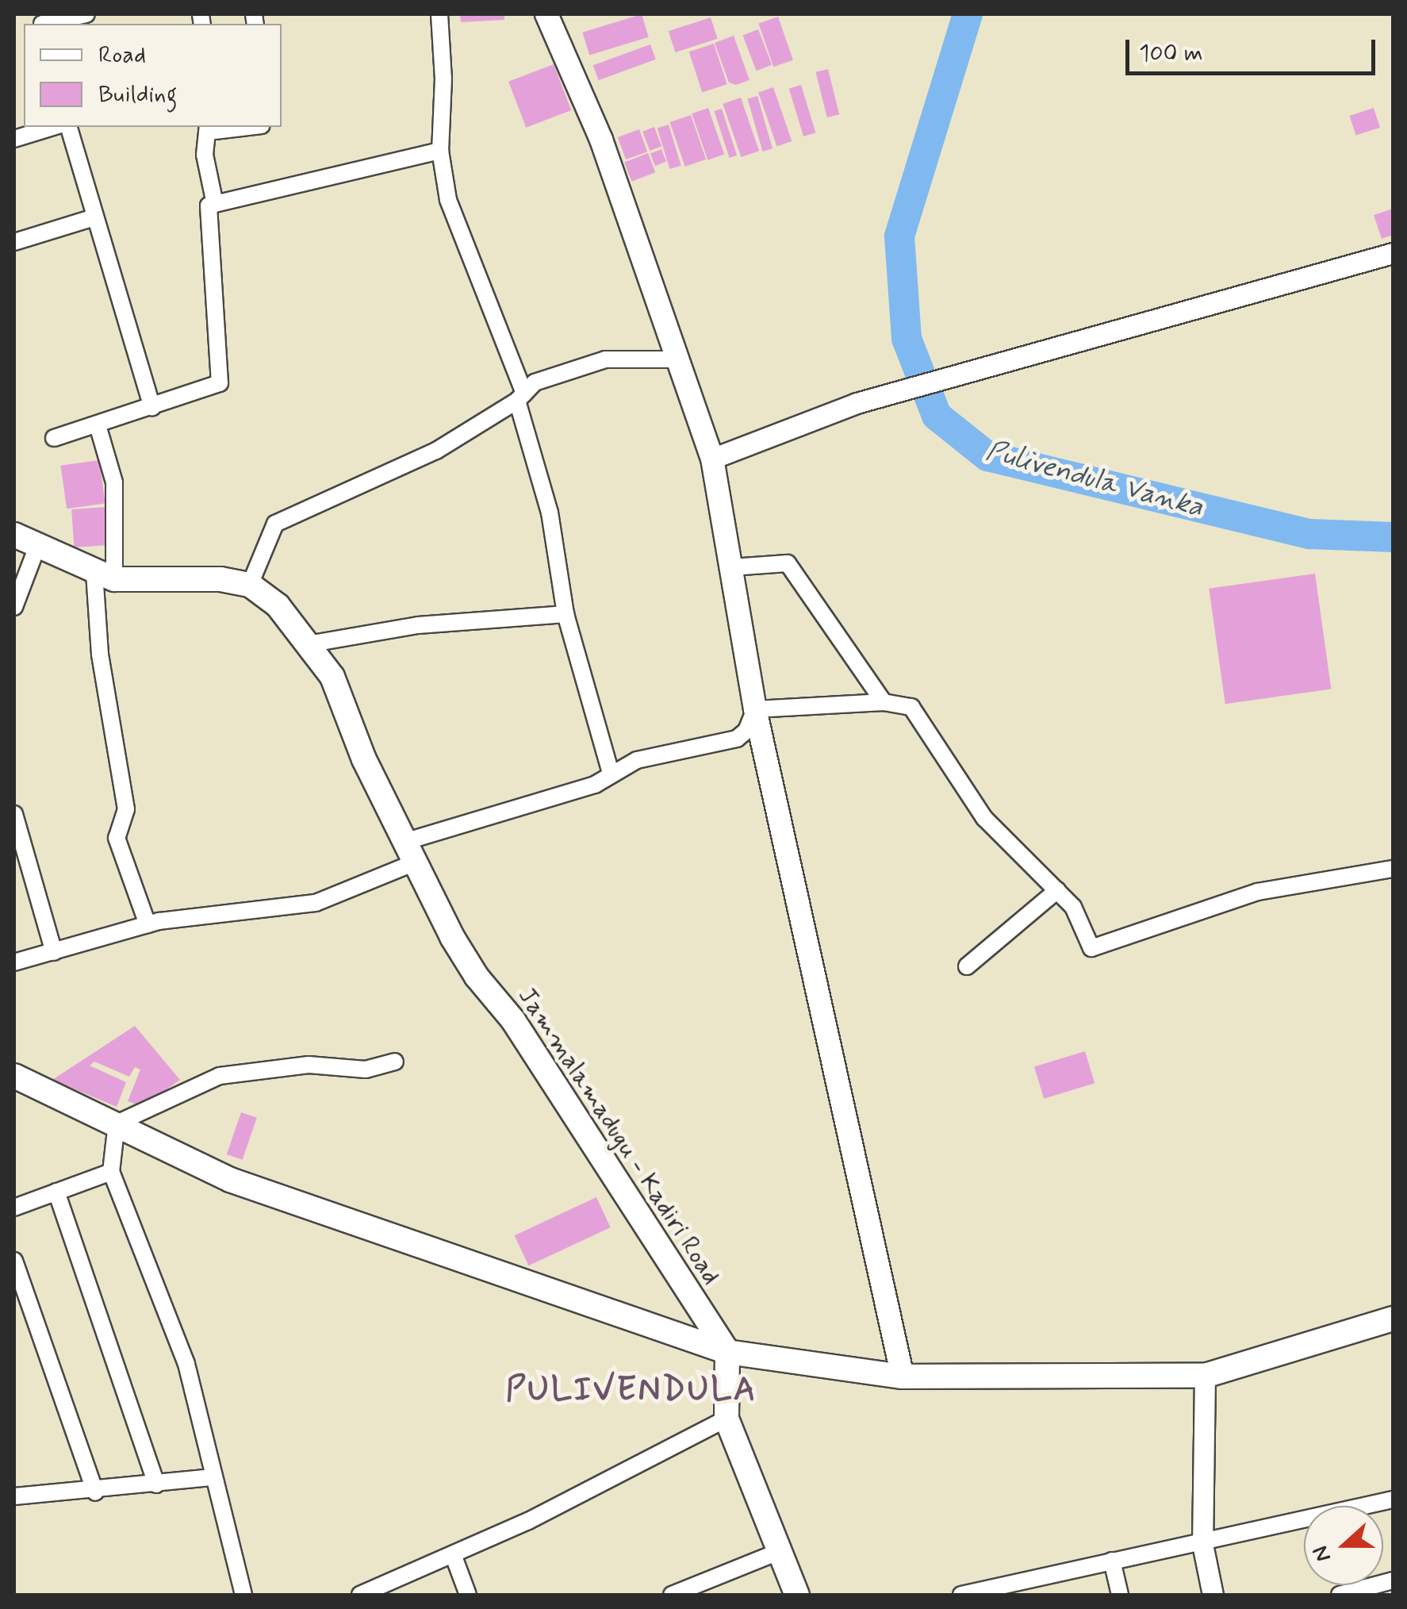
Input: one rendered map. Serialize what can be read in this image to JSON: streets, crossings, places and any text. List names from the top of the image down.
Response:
{
  "streets": {
    "main road": ["Jammalamadugu - Kadiri Road"]
  },
  "districts": ["PULIVENDULA"],
  "water": ["Pulivendula Vanka"],
  "legend": ["Road", "Building"],
  "scale_bar": "100 m",
  "north": "left"
}
